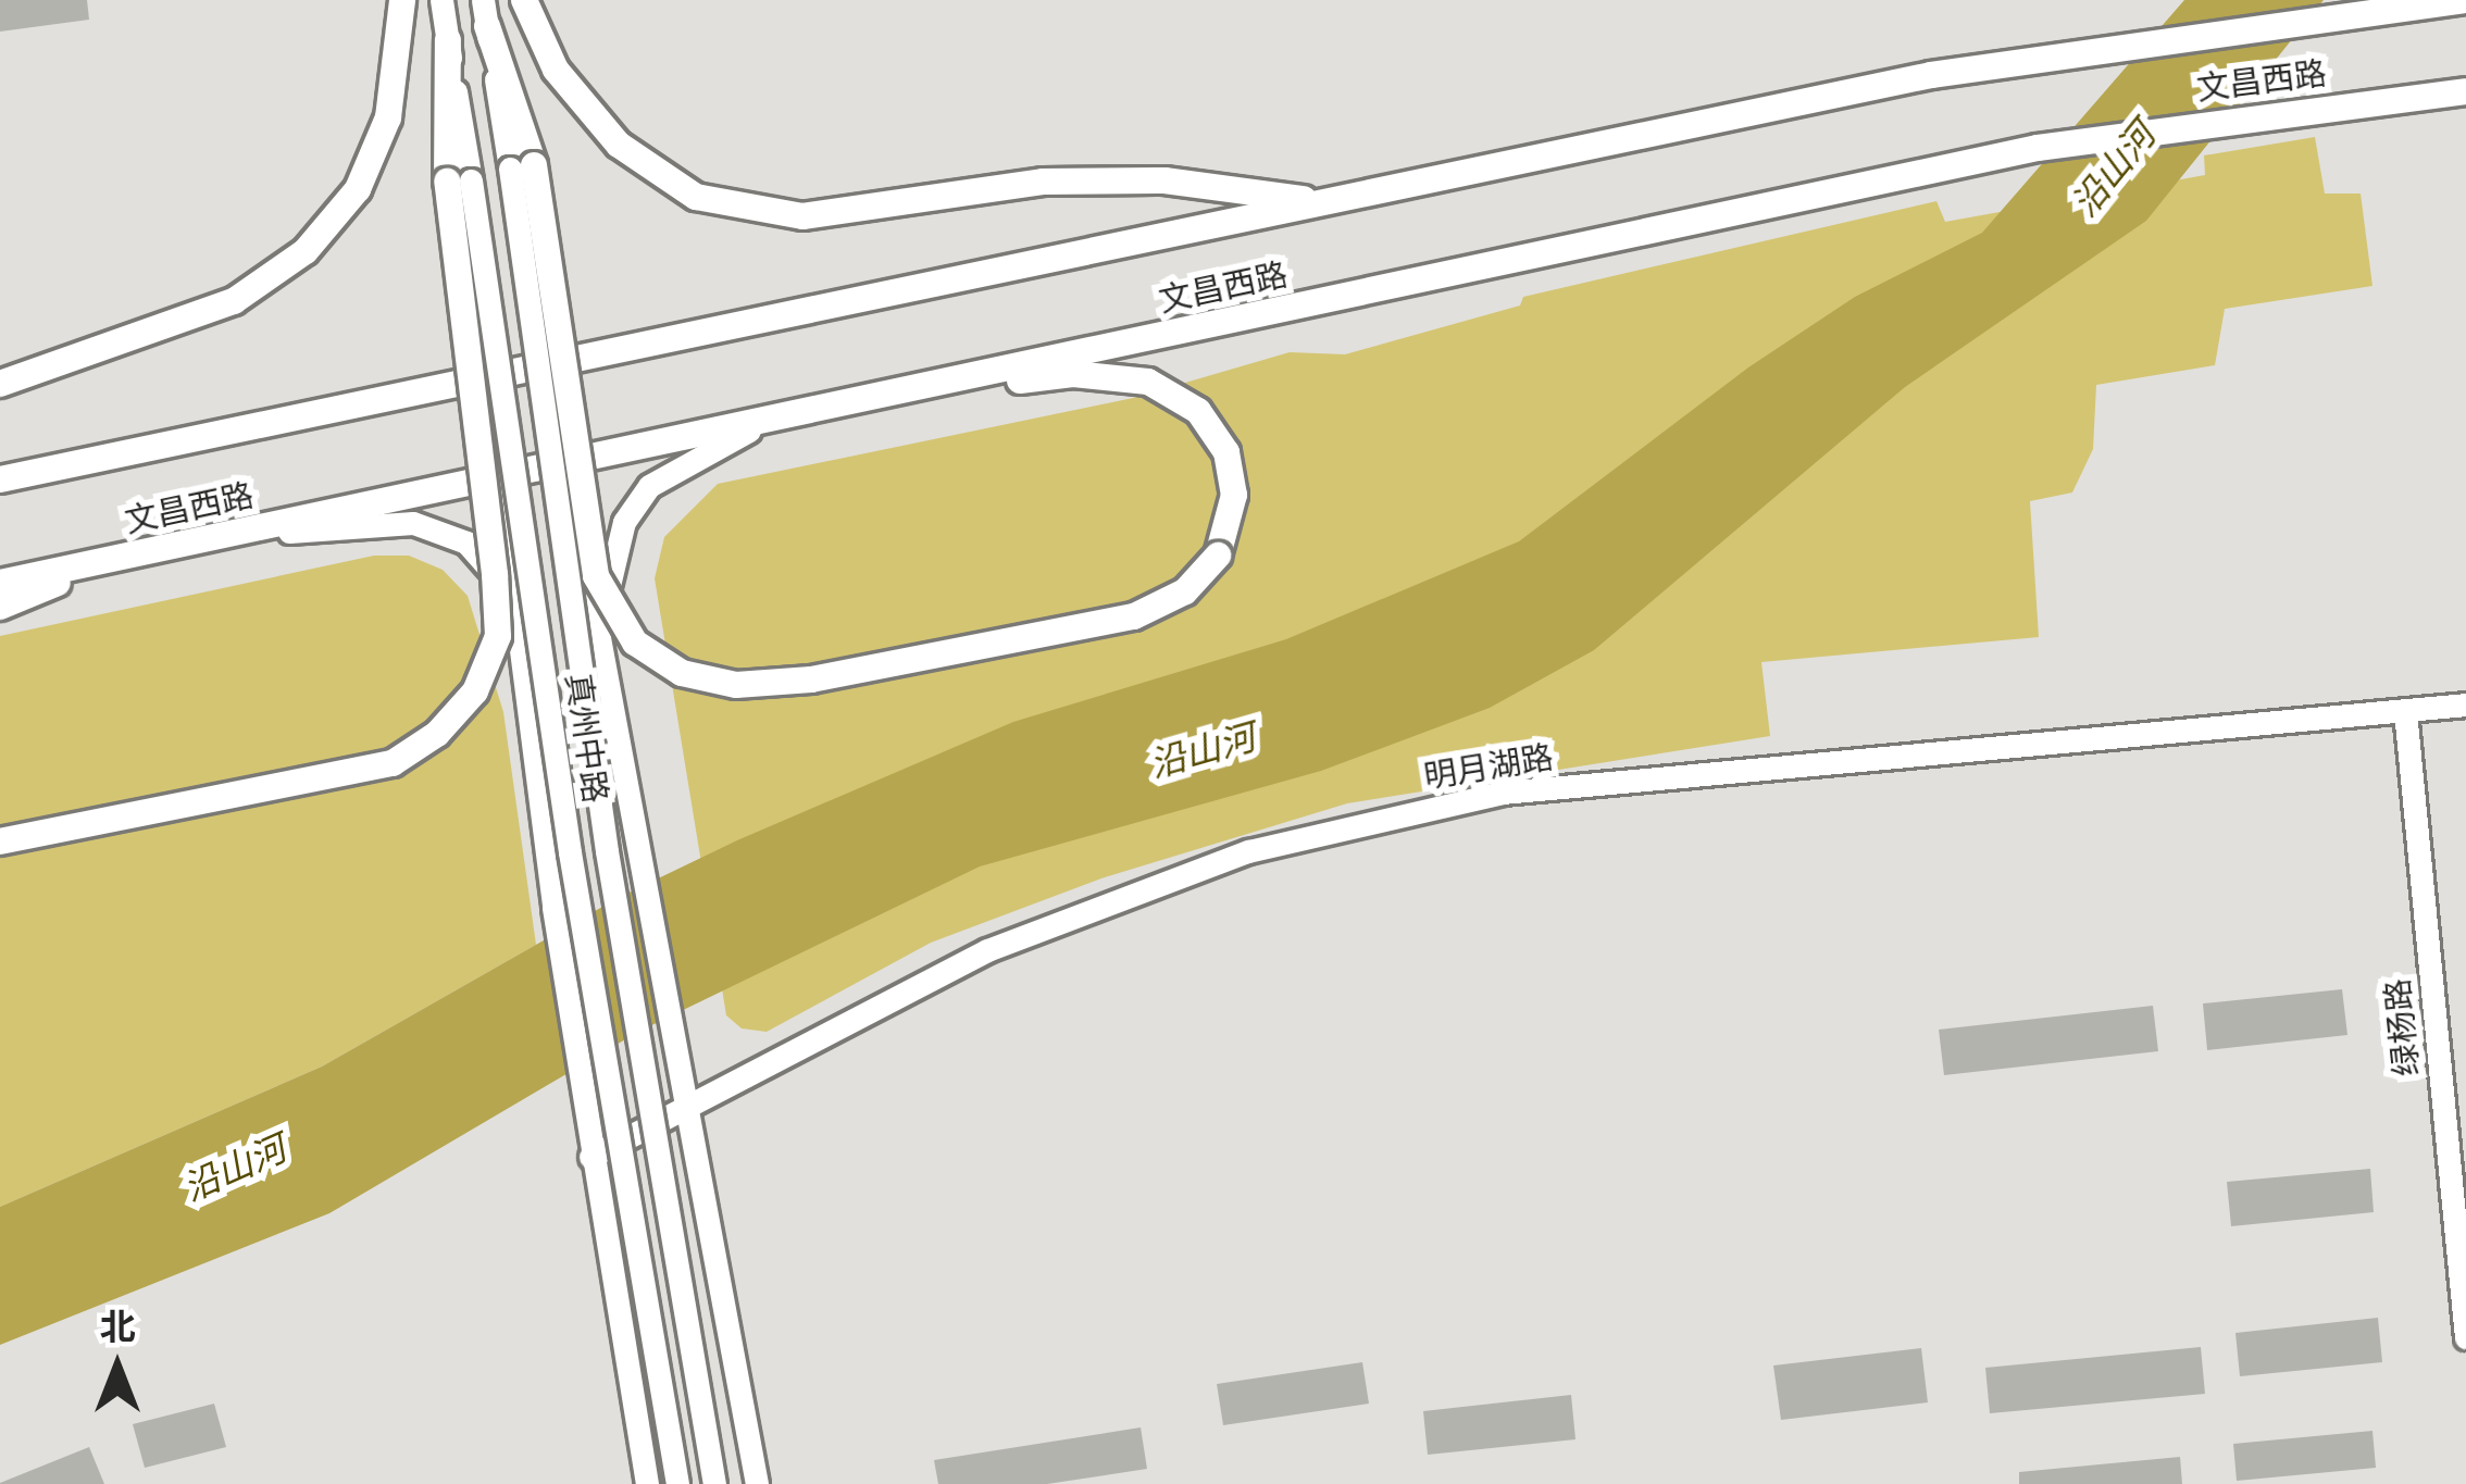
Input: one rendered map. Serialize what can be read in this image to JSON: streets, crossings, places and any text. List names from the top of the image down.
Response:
{
  "streets": {
    "main road": ["文昌西路"],
    "street": ["真州中路", "明月湖路", "绿杨路"]
  },
  "crossings": [
    ["文昌西路", "真州中路"],
    ["真州中路", "明月湖路"],
    ["明月湖路", "绿杨路"]
  ],
  "water": ["沿山河"],
  "north": "top"
}
